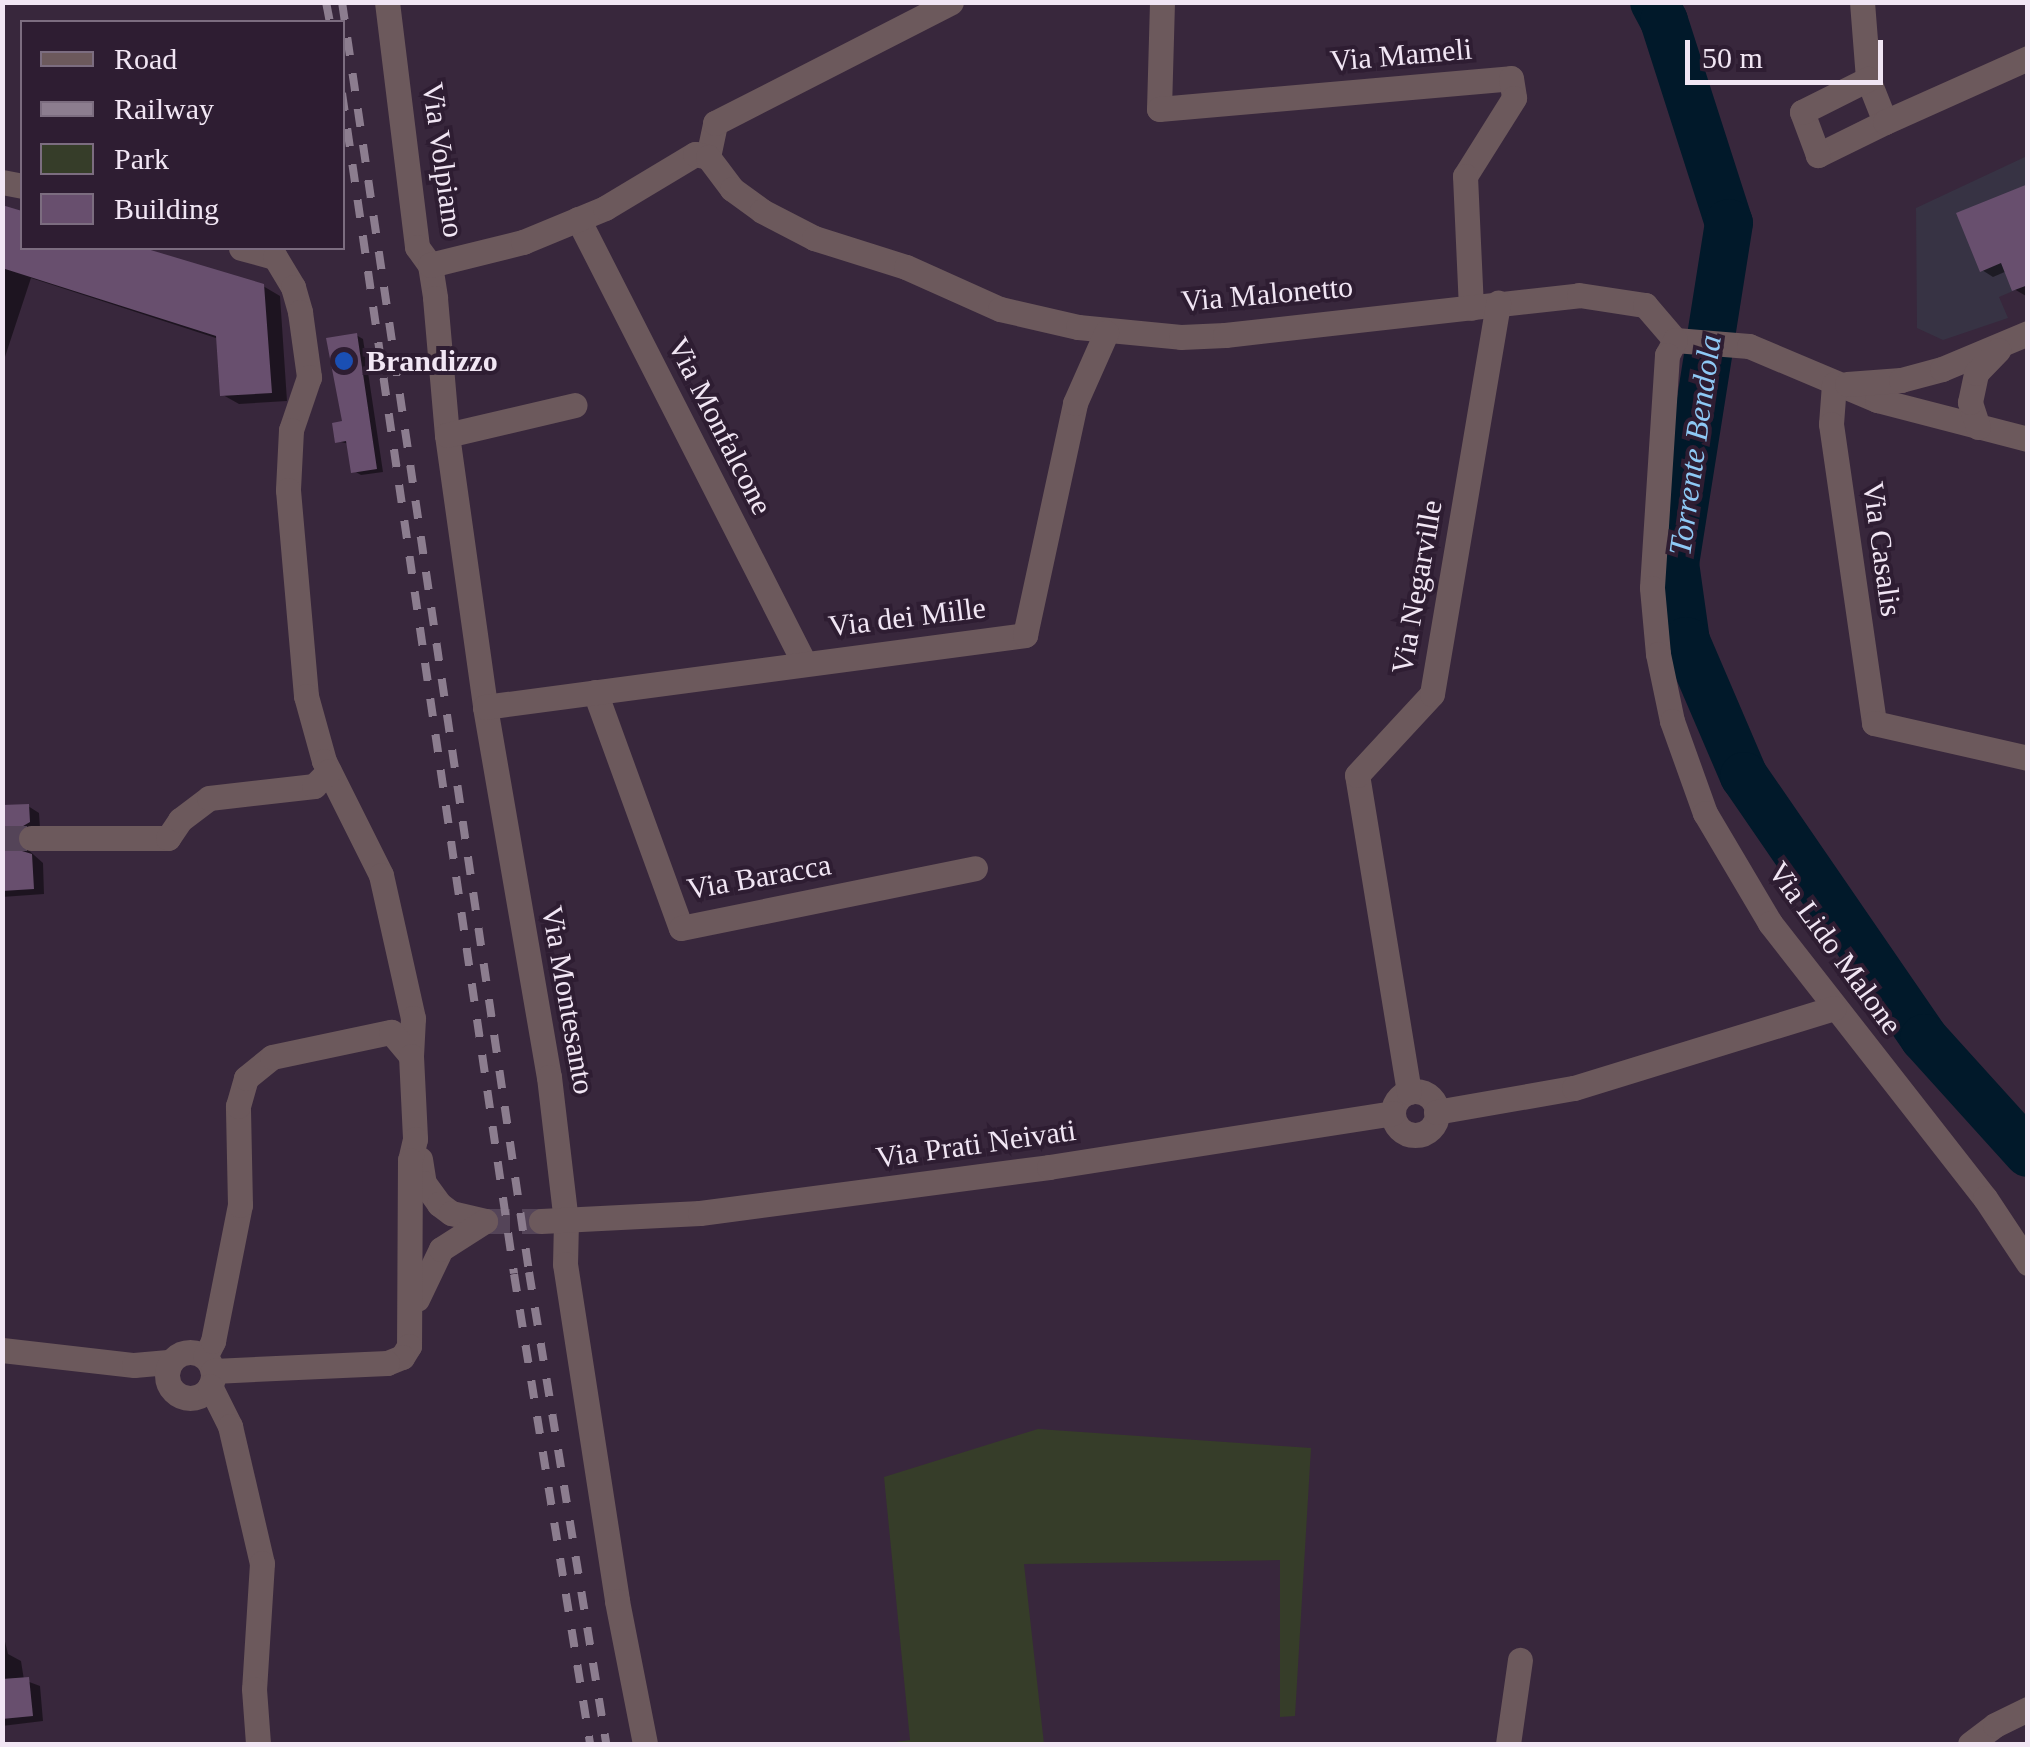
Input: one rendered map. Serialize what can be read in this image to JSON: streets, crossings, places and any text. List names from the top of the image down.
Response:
{
  "streets": {
    "street": [
      "Via Mameli",
      "Via Volpiano",
      "Via Malonetto",
      "Via Monfalcone",
      "Via Casalis",
      "Via Negarville",
      "Via dei Mille",
      "Via Baracca",
      "Via Lido Malone",
      "Via Montesanto",
      "Via Prati Neivati"
    ]
  },
  "crossings": [
    ["Via Mameli", "Via Malonetto"],
    ["Via Volpiano", "Via Montesanto"],
    ["Via Malonetto", "Via Negarville"],
    ["Via Malonetto", "Via dei Mille"],
    ["Via Malonetto", "Via Lido Malone"],
    ["Via Monfalcone", "Via dei Mille"],
    ["Via Negarville", "Via Prati Neivati"],
    ["Via dei Mille", "Via Baracca"],
    ["Via dei Mille", "Via Montesanto"],
    ["Via Montesanto", "Via Prati Neivati"]
  ],
  "water": ["Torrente Bendola"],
  "places": ["Brandizzo"],
  "legend": [
    "Road",
    "Railway",
    "Park",
    "Building"
  ],
  "scale_bar": "50 m"
}
